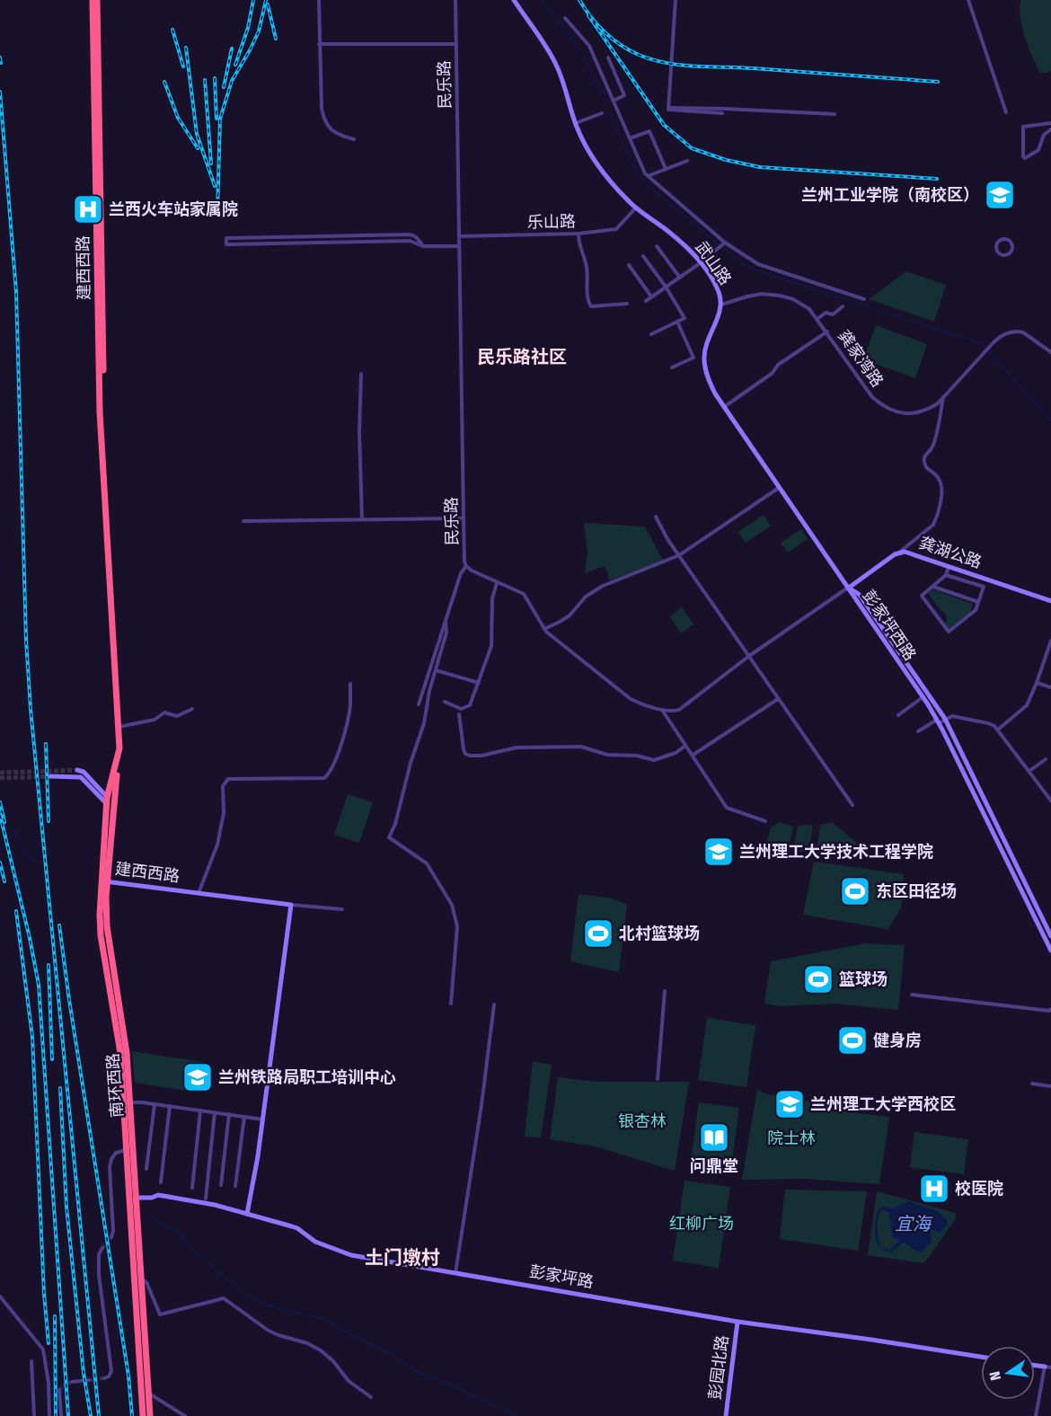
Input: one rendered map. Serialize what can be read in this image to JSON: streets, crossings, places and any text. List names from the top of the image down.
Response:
{
  "streets": {
    "highway": ["建西西路", "南环西路"],
    "main road": [
      "武山路",
      "龚湖公路",
      "彭家坪西路",
      "彭家坪路",
      "彭园北路"
    ],
    "street": ["民乐路", "乐山路", "龚家湾路"]
  },
  "crossings": [
    ["民乐路", "乐山路"],
    ["民乐路", "武山路"],
    ["民乐路", "龚湖公路"],
    ["民乐路", "彭家坪西路"],
    ["乐山路", "武山路"],
    ["武山路", "龚家湾路"],
    ["武山路", "龚湖公路"],
    ["武山路", "彭家坪西路"],
    ["建西西路", "南环西路"],
    ["龚湖公路", "彭家坪西路"],
    ["南环西路", "彭家坪路"],
    ["彭家坪路", "彭园北路"]
  ],
  "districts": ["民乐路社区", "土门墩村"],
  "water": ["宜海"],
  "parks": ["银杏林", "院士林", "红柳广场"],
  "places": {
    "school or university": [
      "兰州工业学院（南校区）",
      "兰州理工大学技术工程学院",
      "兰州铁路局职工培训中心",
      "兰州理工大学西校区"
    ],
    "hospital": ["兰西火车站家属院", "校医院"],
    "sports": [
      "东区田径场",
      "北村篮球场",
      "篮球场",
      "健身房"
    ],
    "library": ["问鼎堂"]
  },
  "north": "left"
}
